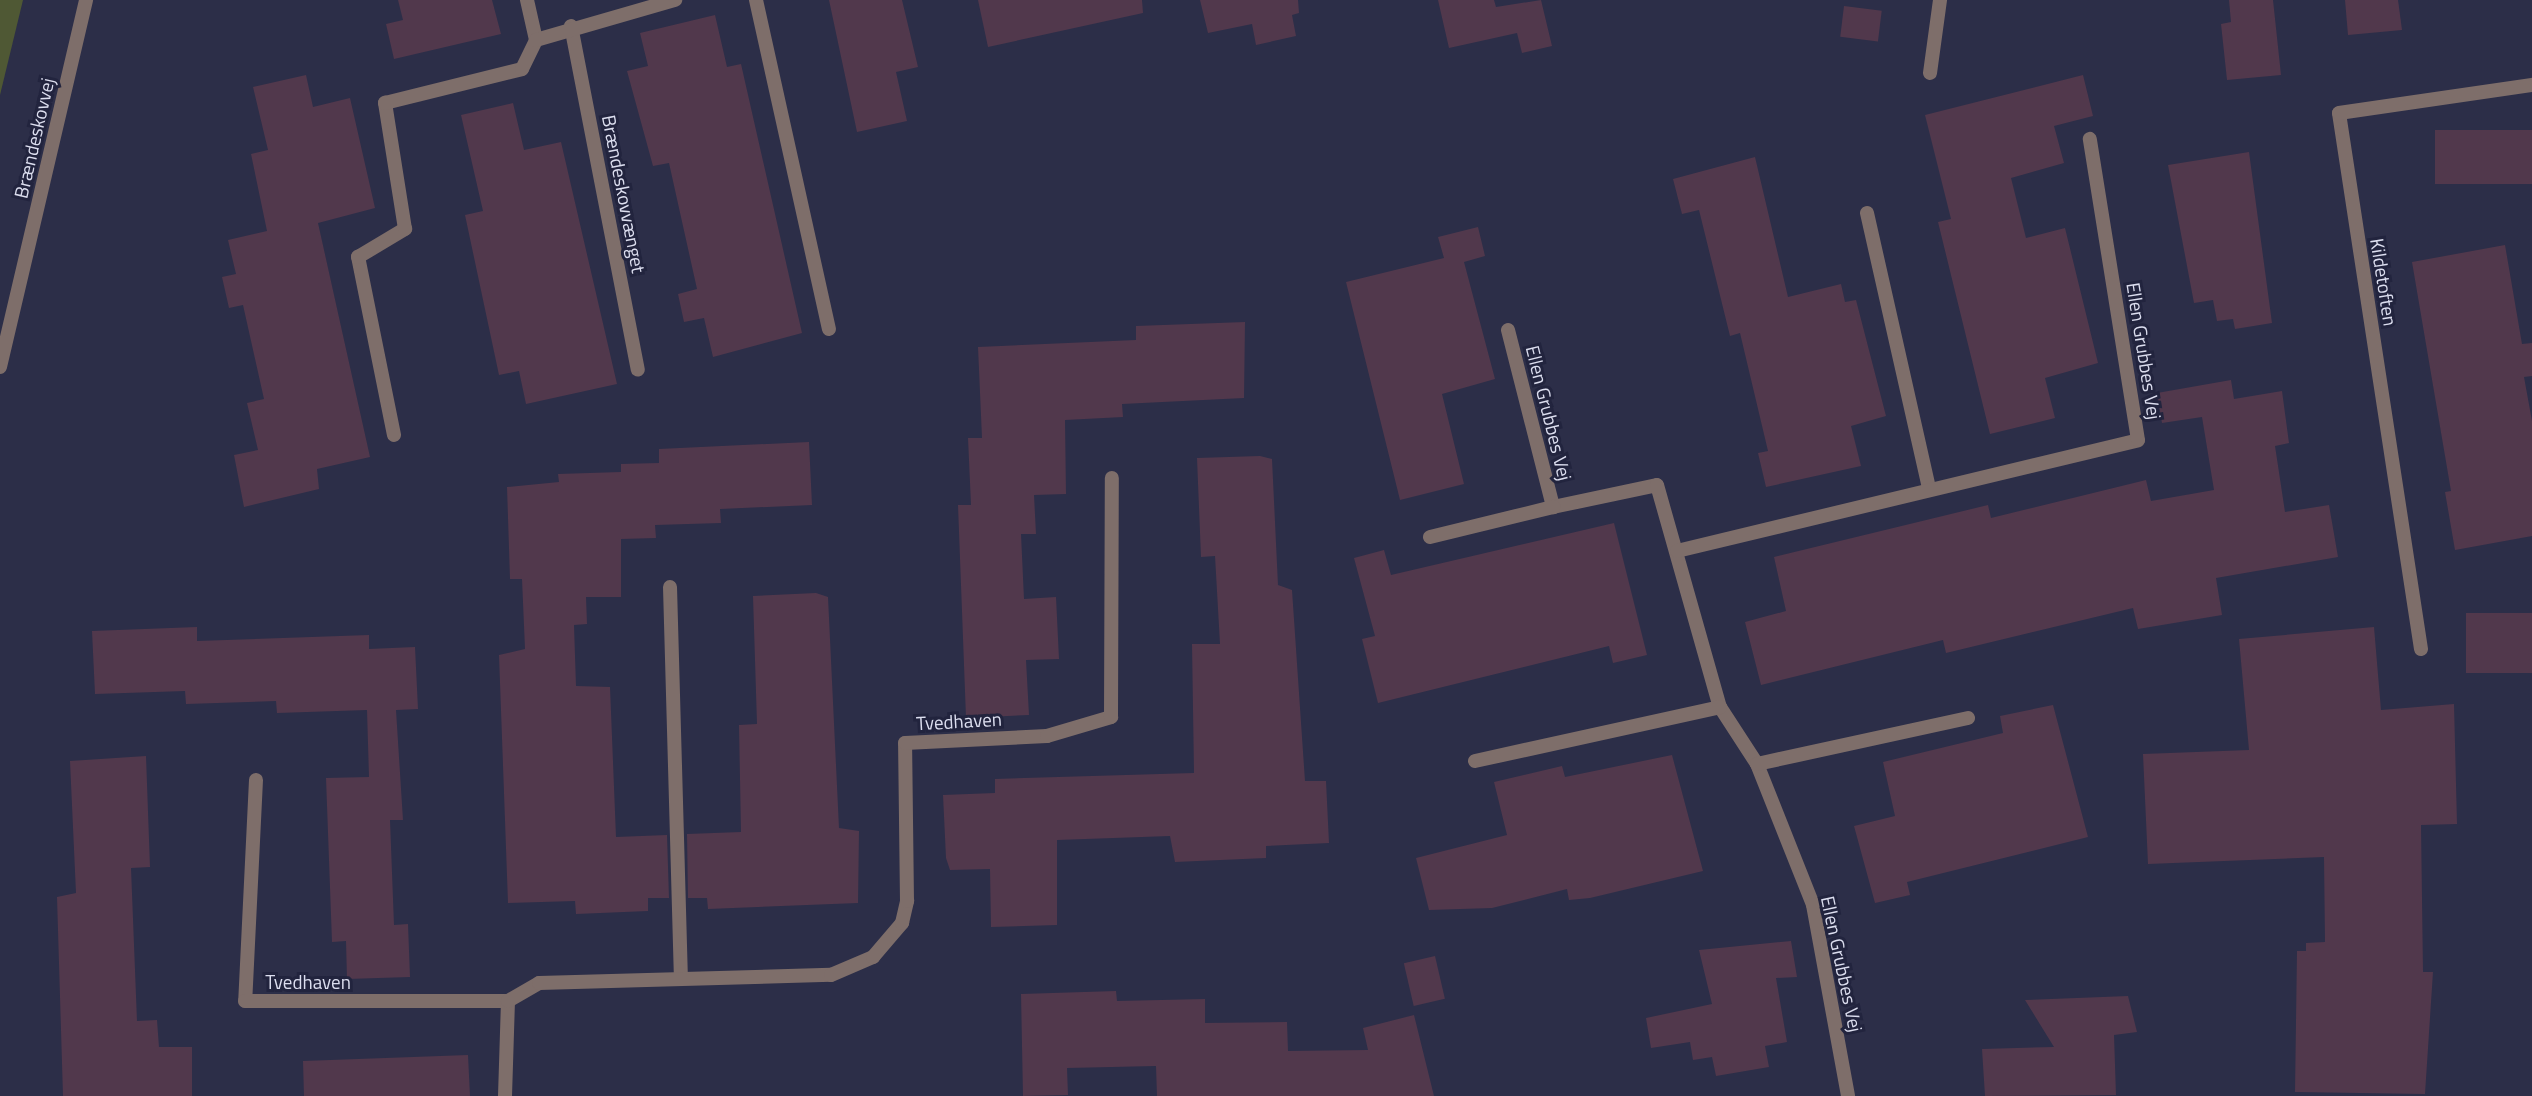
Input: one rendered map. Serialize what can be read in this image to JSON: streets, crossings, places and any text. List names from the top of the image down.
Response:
{
  "streets": {
    "street": [
      "Brændeskovvej",
      "Brændeskovvænget",
      "Kildetoften",
      "Ellen Grubbes Vej",
      "Tvedhaven"
    ]
  }
}
